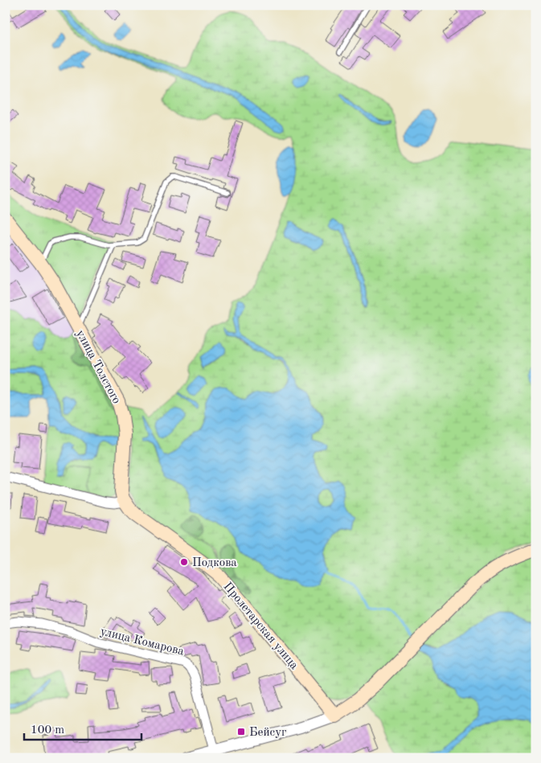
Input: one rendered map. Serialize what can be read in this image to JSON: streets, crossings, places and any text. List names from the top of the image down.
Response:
{
  "streets": {
    "main road": ["улица Толстого", "Пролетарская улица"],
    "street": ["улица Комарова"]
  },
  "crossings": [
    ["улица Толстого", "Пролетарская улица"]
  ],
  "places": {
    "other": ["Подкова"],
    "transit": ["Бейсуг"]
  },
  "scale_bar": "100 m"
}
